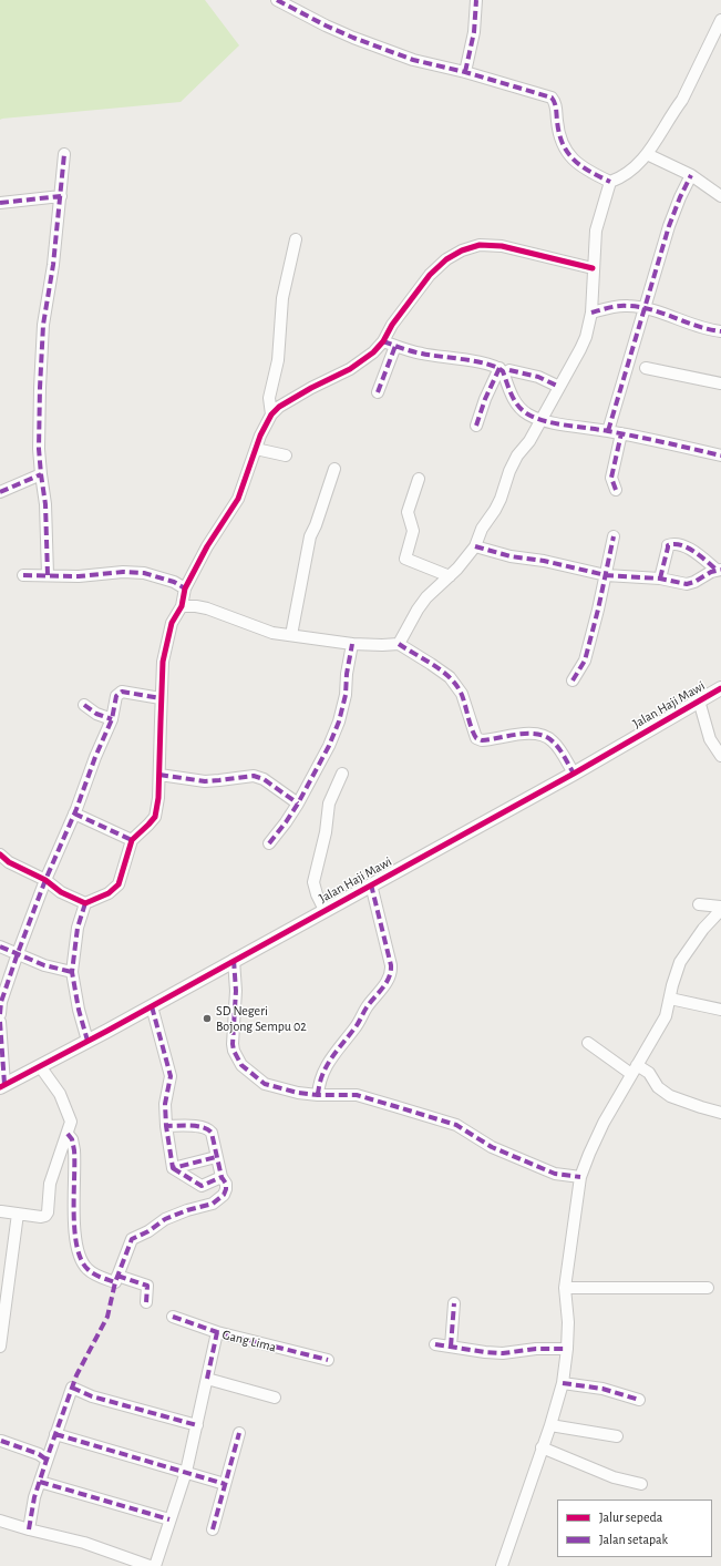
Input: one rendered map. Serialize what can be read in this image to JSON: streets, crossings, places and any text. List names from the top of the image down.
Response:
{
  "streets": {
    "street": ["Jalan Haji Mawi", "Gang Lima"]
  },
  "places": ["SD Negeri Bojong Sempu 02"],
  "legend": ["Jalur sepeda", "Jalan setapak"]
}
